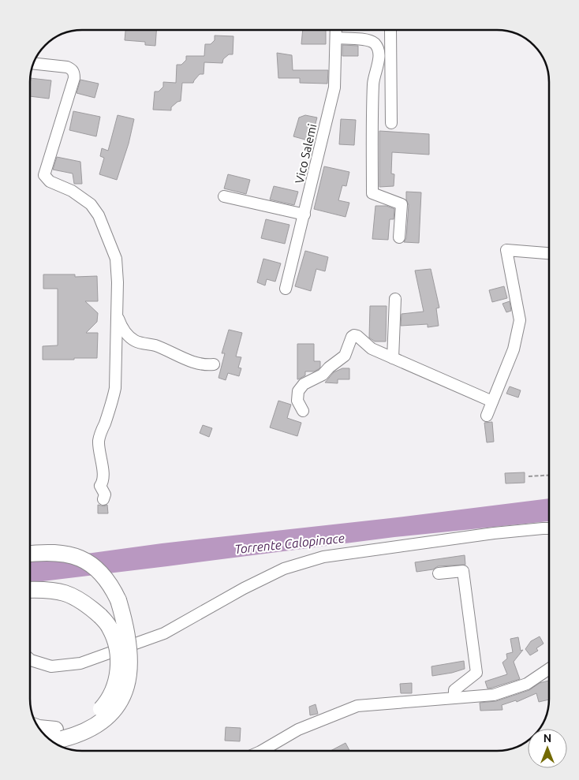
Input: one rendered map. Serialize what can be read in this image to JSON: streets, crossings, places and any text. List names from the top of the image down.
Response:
{
  "streets": {
    "street": ["Vico Salemi"]
  },
  "water": ["Torrente Calopinace"],
  "north": "top"
}
